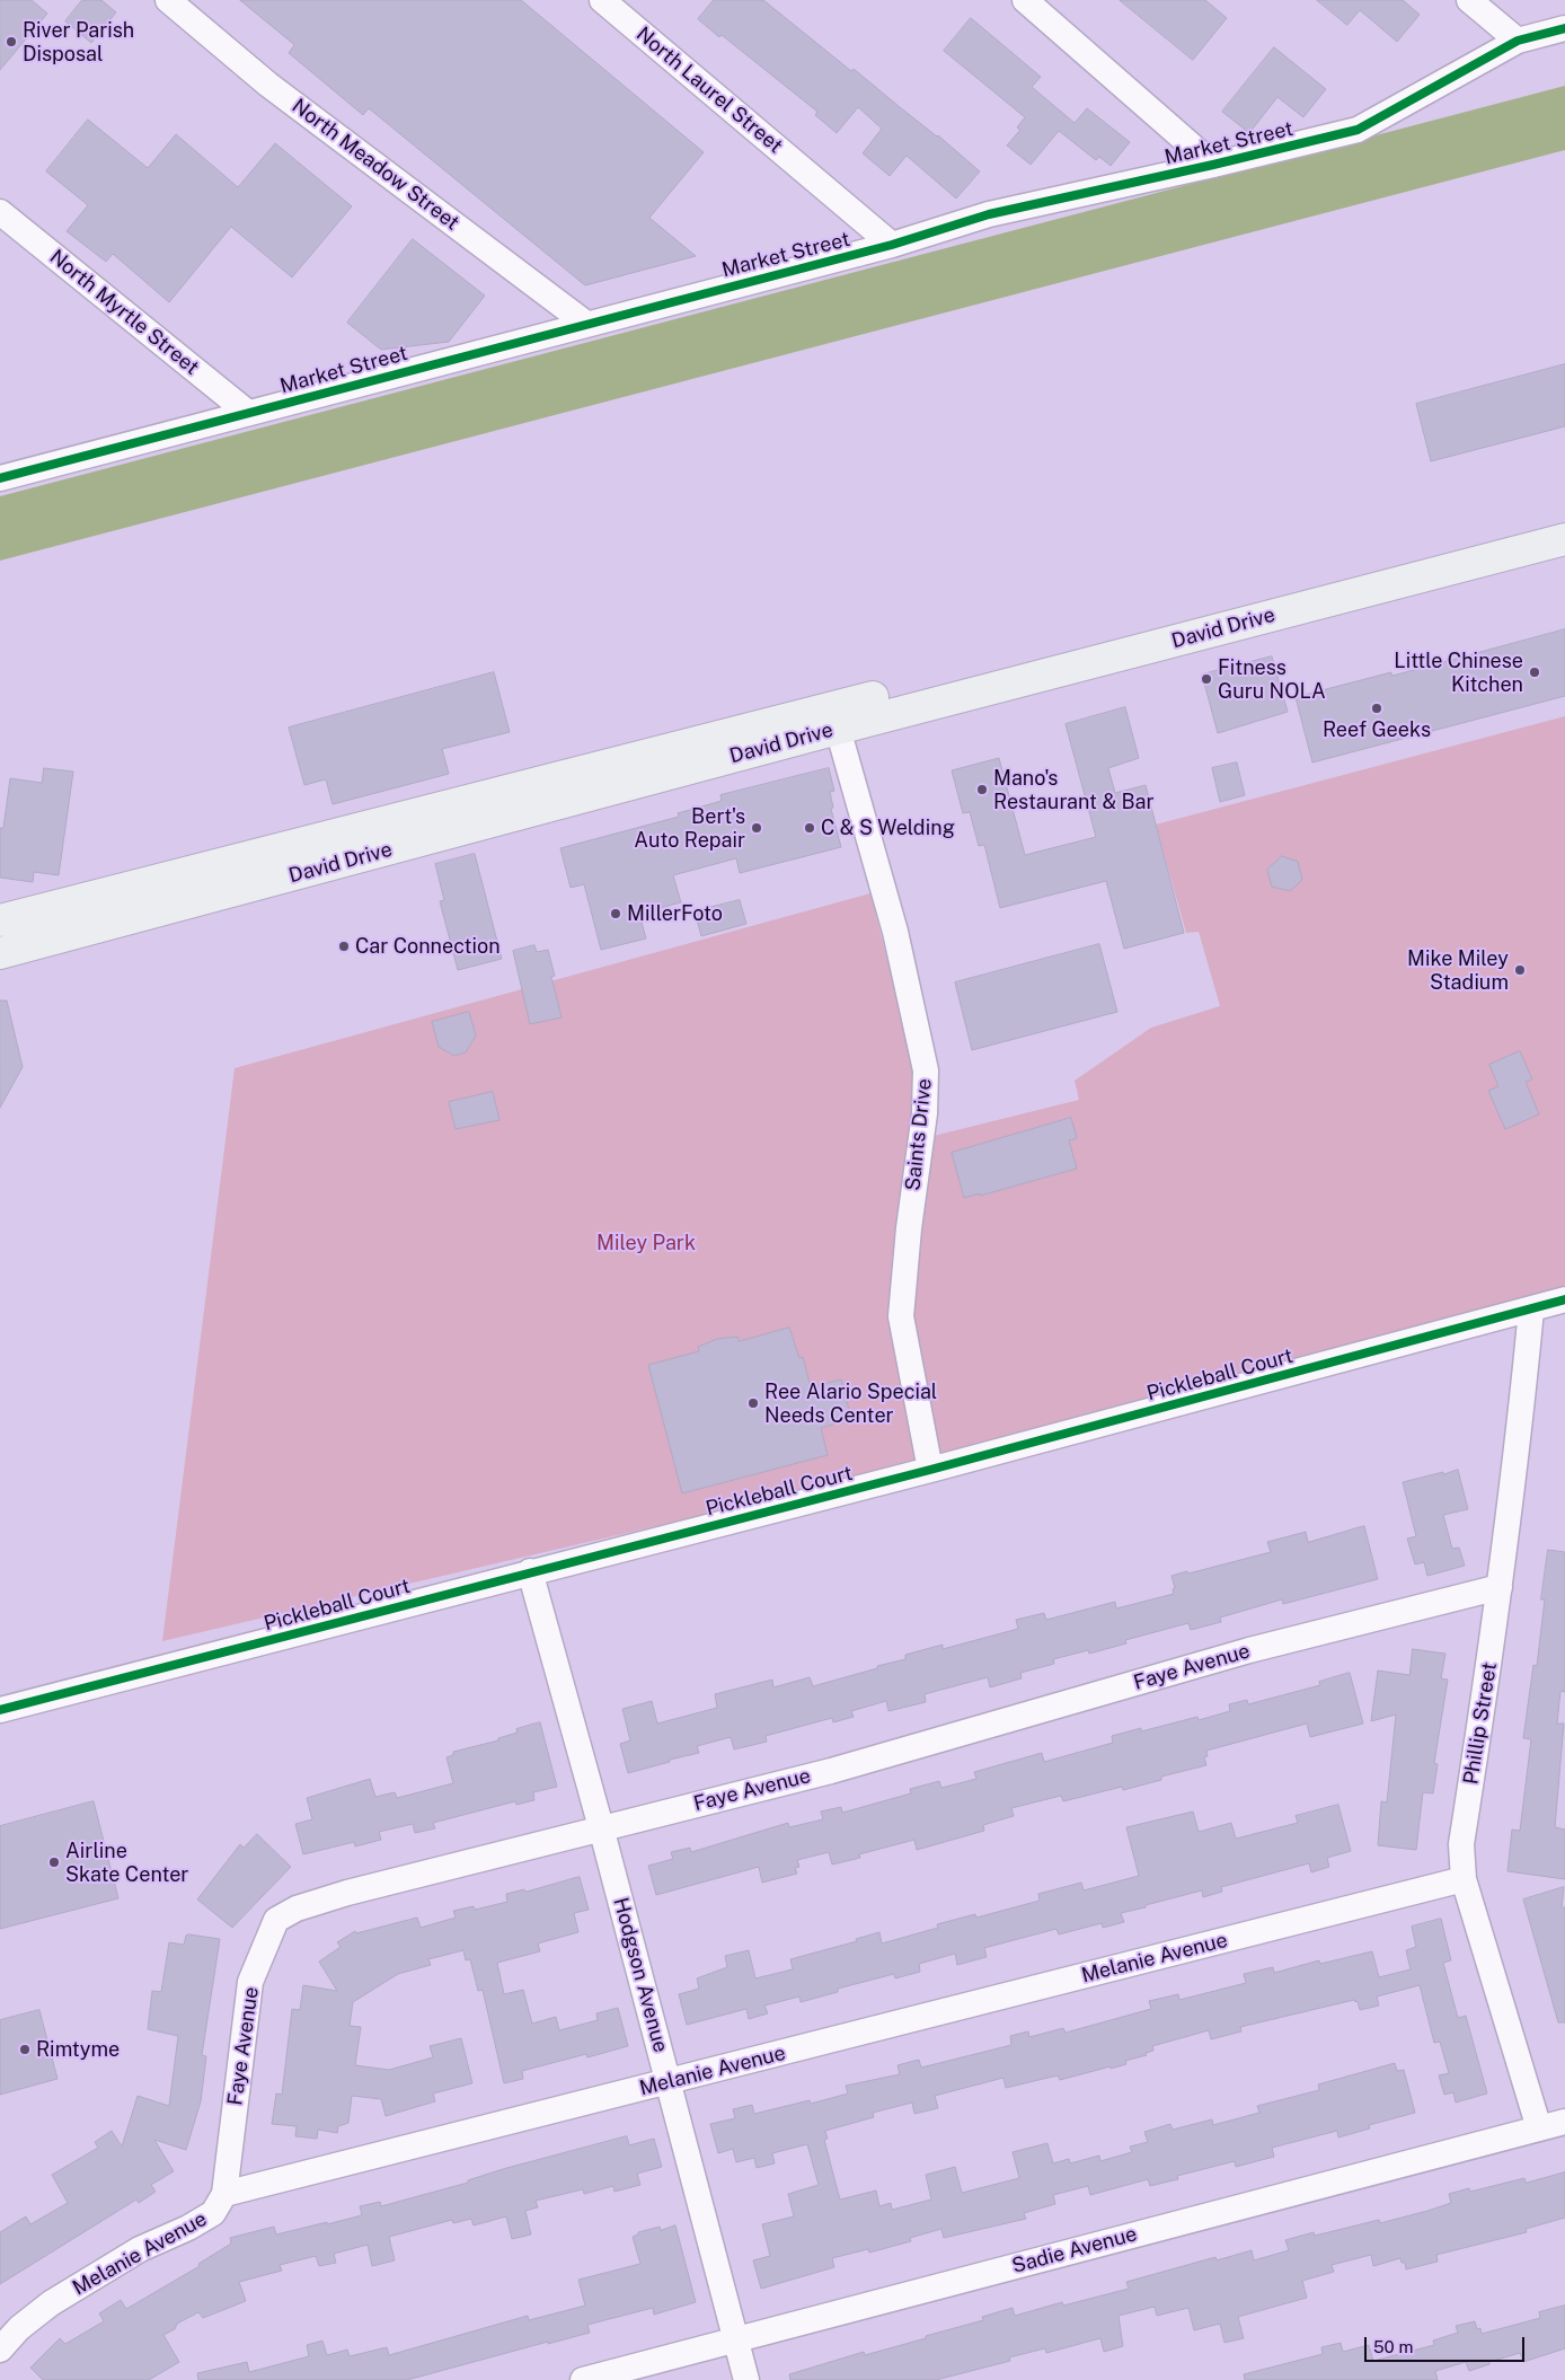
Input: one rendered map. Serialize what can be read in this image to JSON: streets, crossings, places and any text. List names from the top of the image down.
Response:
{
  "streets": {
    "main road": ["David Drive"],
    "street": [
      "North Laurel Street",
      "Market Street",
      "North Meadow Street",
      "North Myrtle Street",
      "Saints Drive",
      "Pickleball Court",
      "Faye Avenue",
      "Phillip Street",
      "Melanie Avenue",
      "Hodgson Avenue",
      "Sadie Avenue"
    ]
  },
  "crossings": [
    ["North Laurel Street", "Market Street"],
    ["Market Street", "North Meadow Street"],
    ["Market Street", "North Myrtle Street"],
    ["David Drive", "Saints Drive"],
    ["Saints Drive", "Pickleball Court"],
    ["Pickleball Court", "Phillip Street"],
    ["Pickleball Court", "Hodgson Avenue"],
    ["Faye Avenue", "Phillip Street"],
    ["Faye Avenue", "Melanie Avenue"],
    ["Faye Avenue", "Hodgson Avenue"],
    ["Phillip Street", "Melanie Avenue"],
    ["Phillip Street", "Sadie Avenue"],
    ["Melanie Avenue", "Hodgson Avenue"],
    ["Hodgson Avenue", "Sadie Avenue"]
  ],
  "parks": ["Miley Park"],
  "places": [
    "River Parish Disposal",
    "Little Chinese Kitchen",
    "Fitness Guru NOLA",
    "Reef Geeks",
    "Mano's Restaurant & Bar",
    "Bert's Auto Repair",
    "C & S Welding",
    "MillerFoto",
    "Car Connection",
    "Mike Miley Stadium",
    "Ree Alario Special Needs Center",
    "Airline Skate Center",
    "Rimtyme"
  ],
  "scale_bar": "50 m"
}
